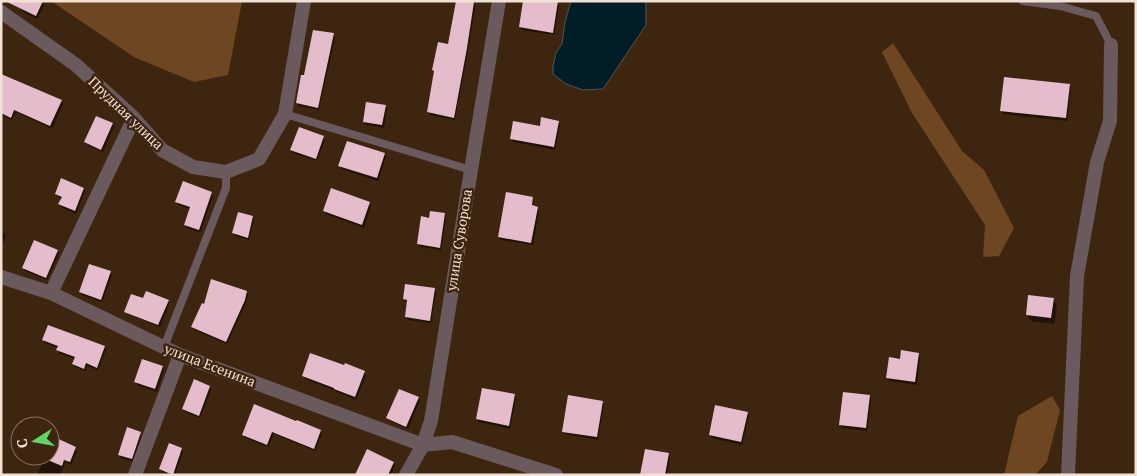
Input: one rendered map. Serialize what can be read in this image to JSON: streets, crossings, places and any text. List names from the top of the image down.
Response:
{
  "streets": {
    "street": ["Прудная улица", "улица Суворова", "улица Есенина"]
  },
  "crossings": [
    ["улица Суворова", "улица Есенина"]
  ],
  "north": "left"
}
